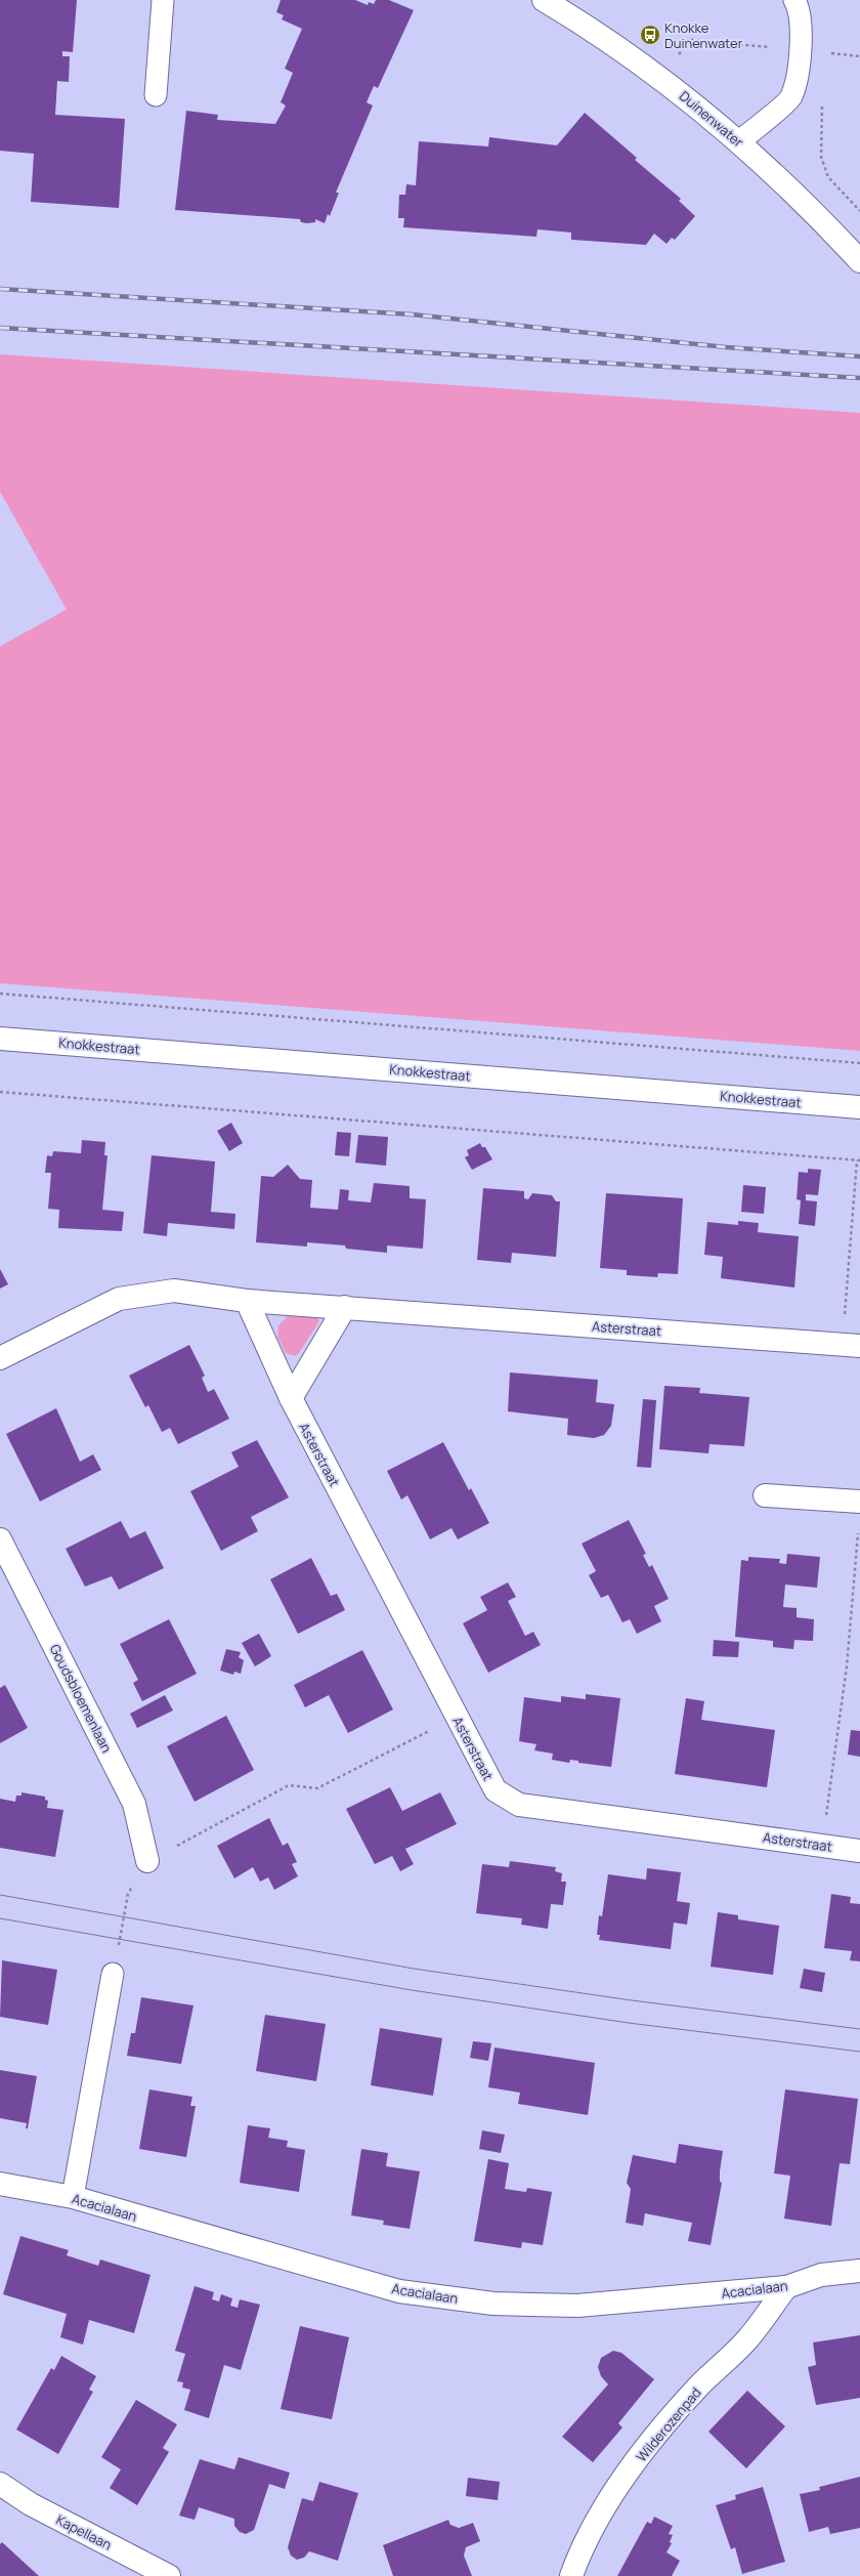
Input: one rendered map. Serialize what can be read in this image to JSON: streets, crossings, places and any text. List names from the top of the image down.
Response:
{
  "streets": {
    "street": [
      "Duinenwater",
      "Knokkestraat",
      "Asterstraat",
      "Goudsbloemenlaan",
      "Acacialaan",
      "Wilderozenpad",
      "Kapellaan"
    ]
  },
  "crossings": [
    ["Acacialaan", "Wilderozenpad"]
  ],
  "places": {
    "bus stop": ["Knokke Duinenwater"]
  }
}
